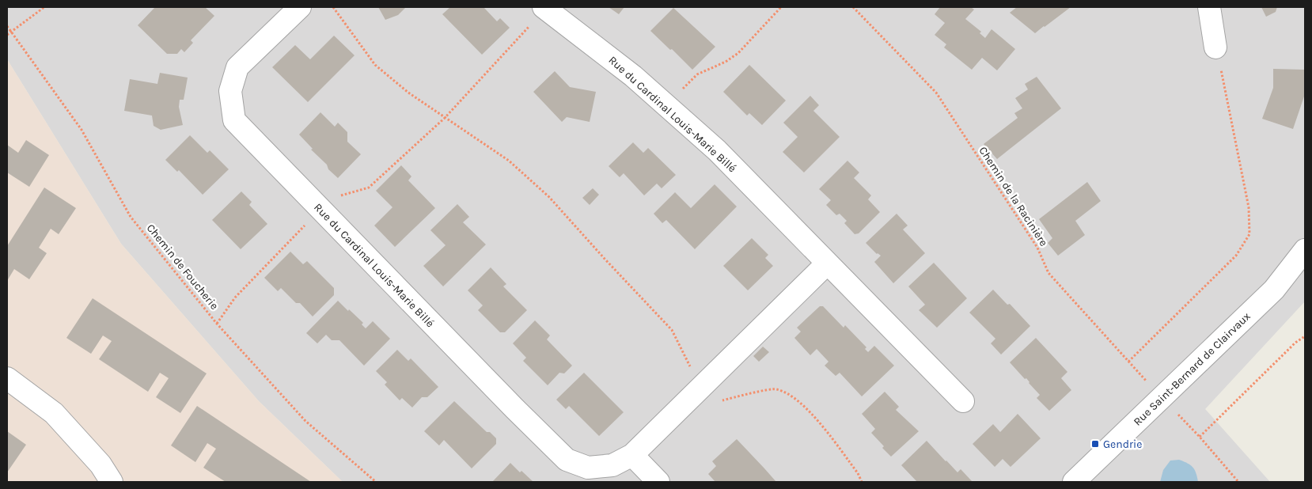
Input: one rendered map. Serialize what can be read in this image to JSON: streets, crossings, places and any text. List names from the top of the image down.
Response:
{
  "streets": {
    "street": ["Rue du Cardinal Louis-Marie Billé", "Rue Saint-Bernard de Clairvaux"],
    "path": ["Chemin de la Racinière", "Chemin de Foucherie"]
  },
  "crossings": [
    ["Chemin de la Racinière", "Rue Saint-Bernard de Clairvaux"]
  ],
  "places": {
    "transit": ["Gendrie"]
  }
}
